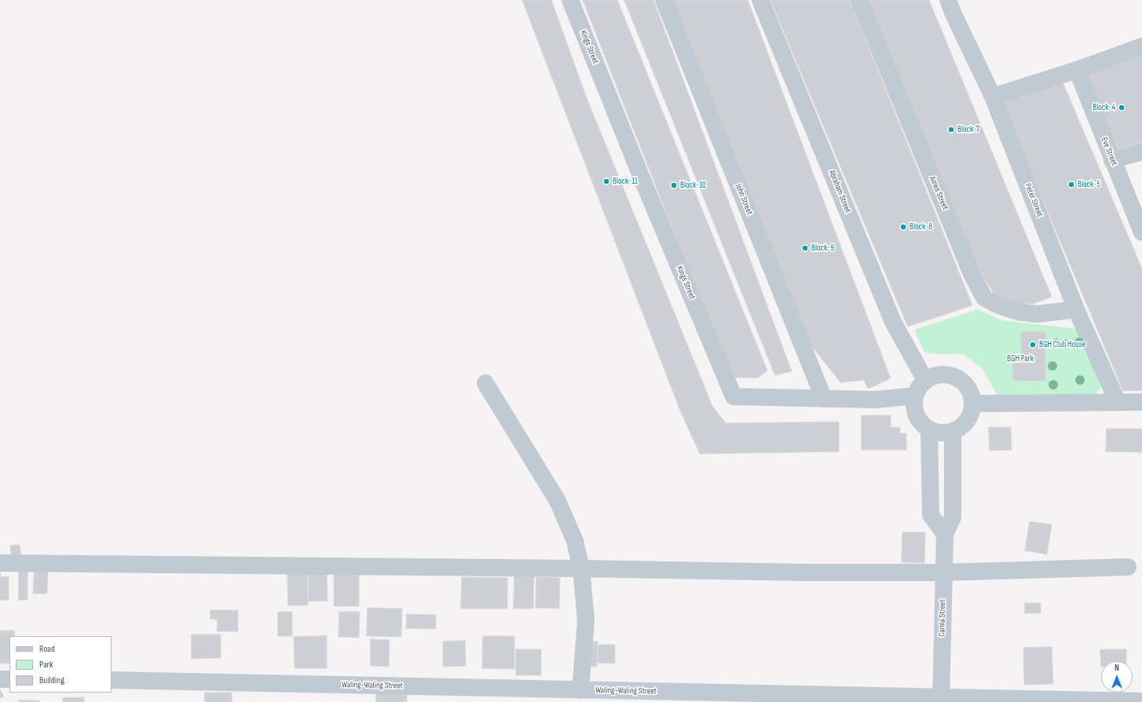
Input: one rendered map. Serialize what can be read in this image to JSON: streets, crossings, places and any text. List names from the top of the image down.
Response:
{
  "streets": {
    "street": [
      "Kings Street",
      "Eve Street",
      "Abraham Street",
      "Ames Street",
      "John Street",
      "Peter Street",
      "Camia Street",
      "Waling-Waling Street"
    ]
  },
  "crossings": [
    ["Kings Street", "Abraham Street"],
    ["Kings Street", "John Street"],
    ["Ames Street", "Peter Street"],
    ["Camia Street", "Waling-Waling Street"]
  ],
  "parks": ["BGH Park"],
  "places": [
    "Block-4",
    "Block-7",
    "Block-11",
    "Block-5",
    "Block-10",
    "Block-8",
    "Block-9",
    "BGH Club House"
  ],
  "legend": ["Road", "Park", "Building"],
  "north": "top"
}
